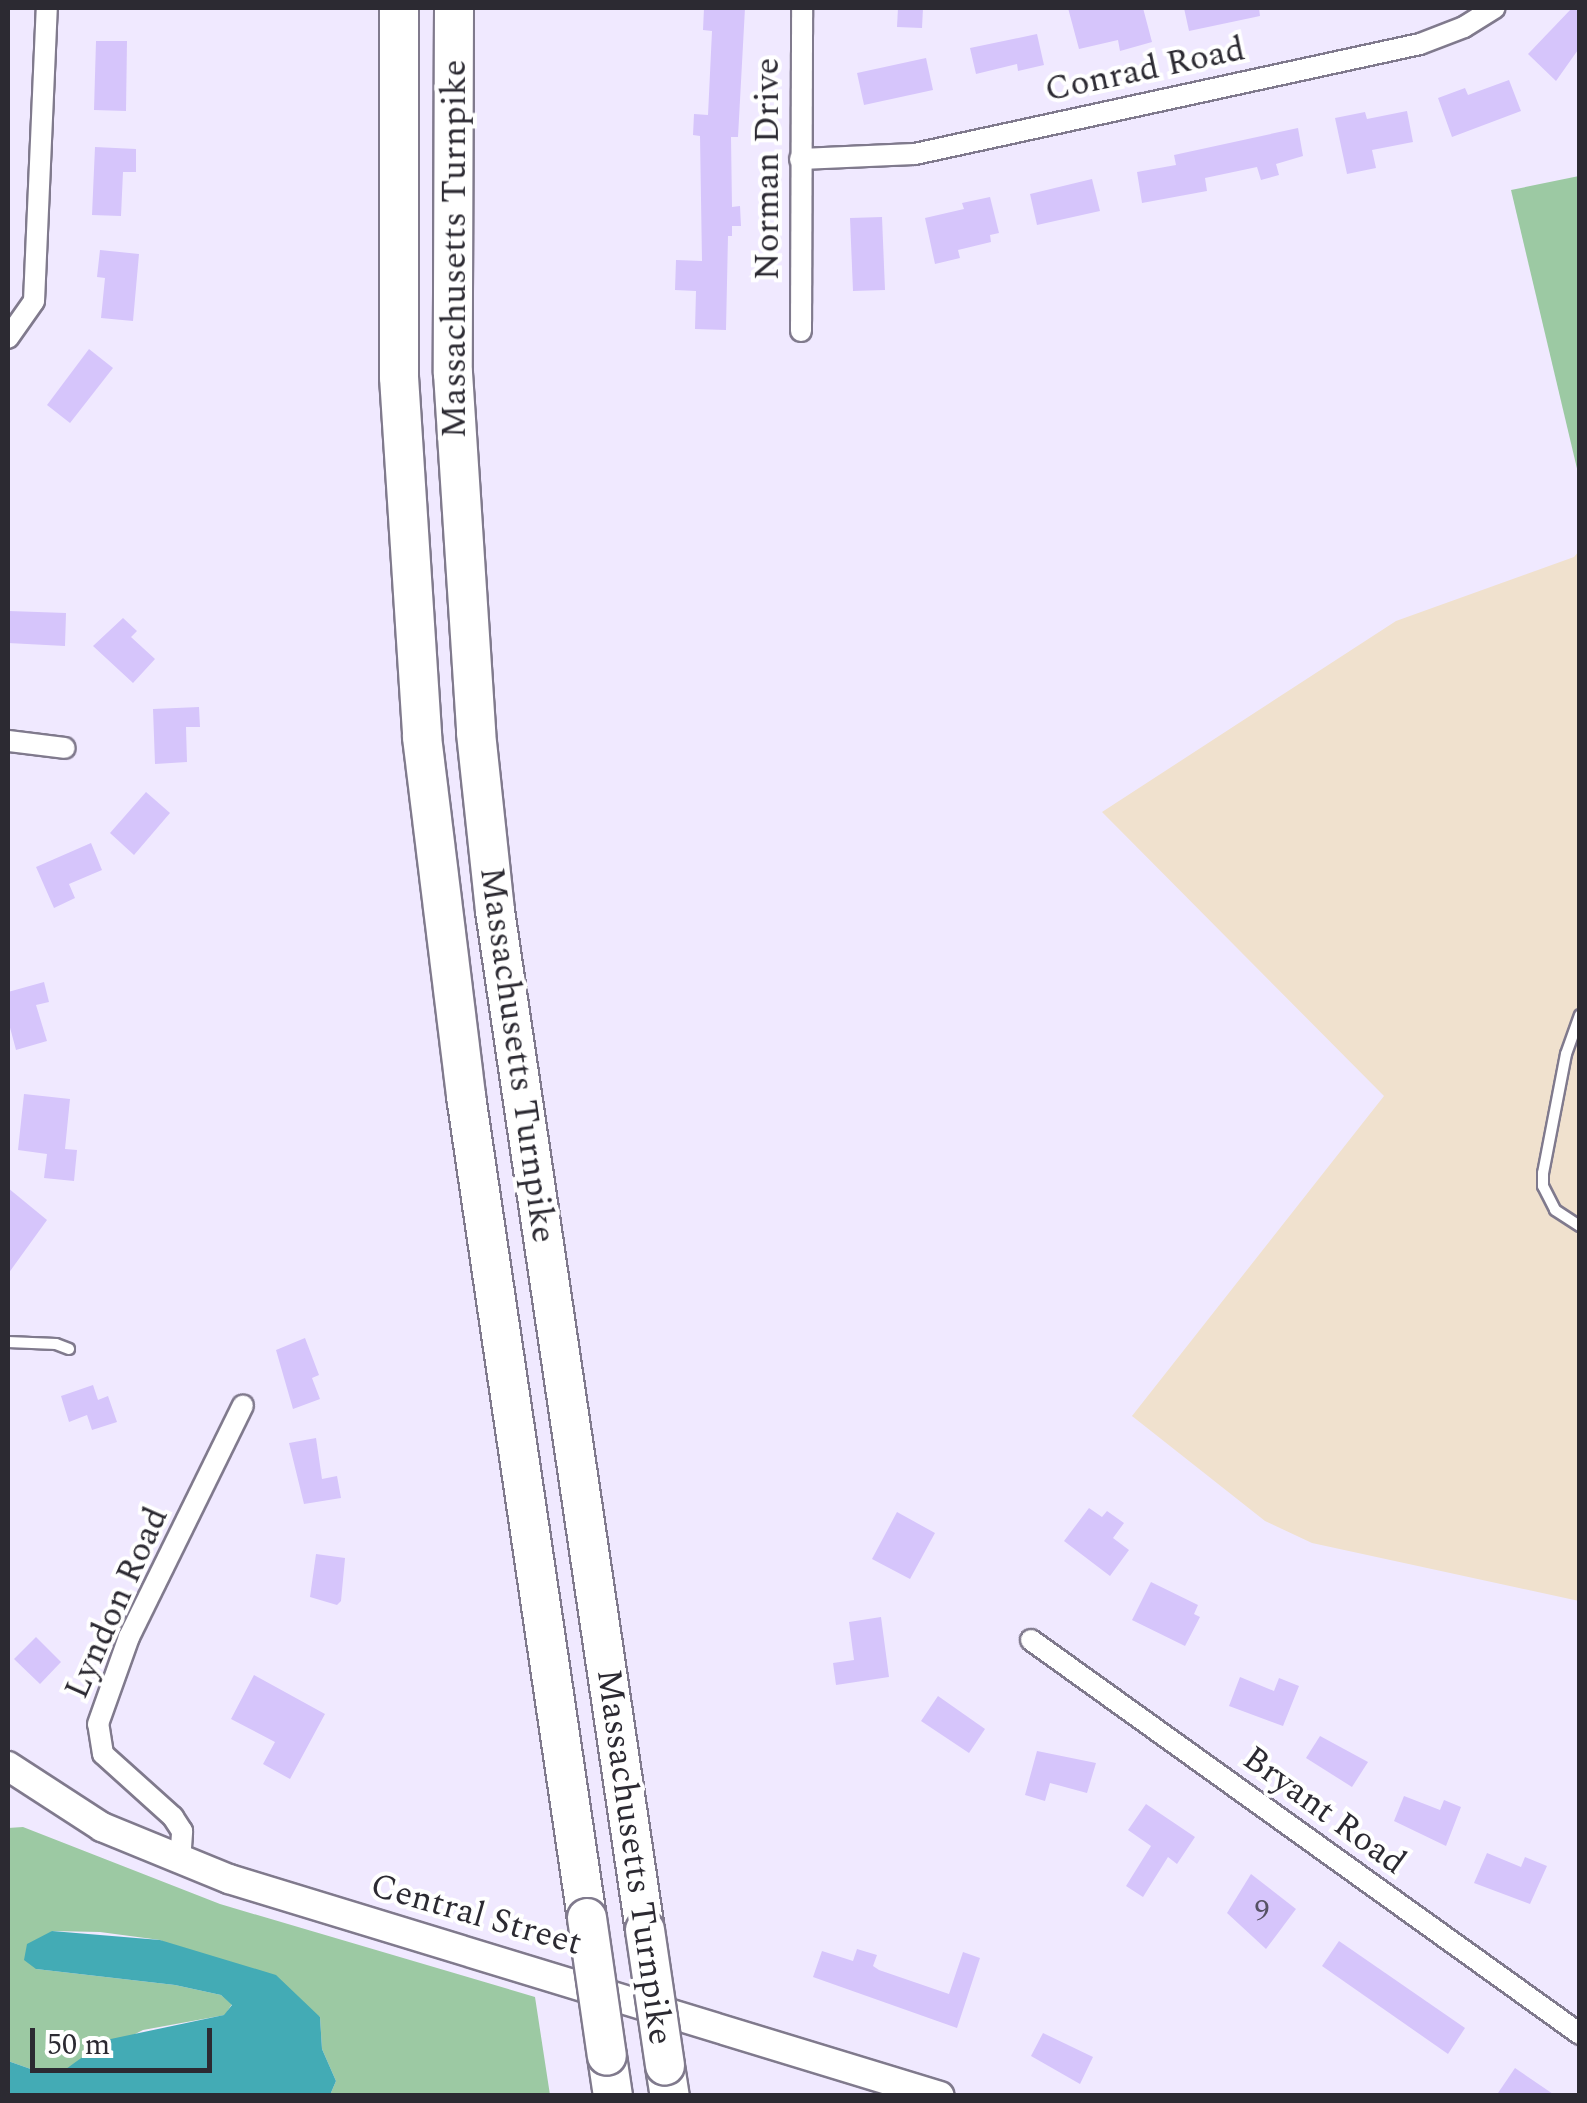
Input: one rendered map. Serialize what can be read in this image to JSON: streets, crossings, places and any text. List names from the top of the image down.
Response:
{
  "streets": {
    "highway": ["Massachusetts Turnpike"],
    "main road": ["Central Street"],
    "street": [
      "Conrad Road",
      "Norman Drive",
      "Lyndon Road",
      "Bryant Road"
    ]
  },
  "crossings": [
    ["Conrad Road", "Norman Drive"],
    ["Lyndon Road", "Central Street"]
  ],
  "house_numbers": ["9"],
  "scale_bar": "50 m"
}
